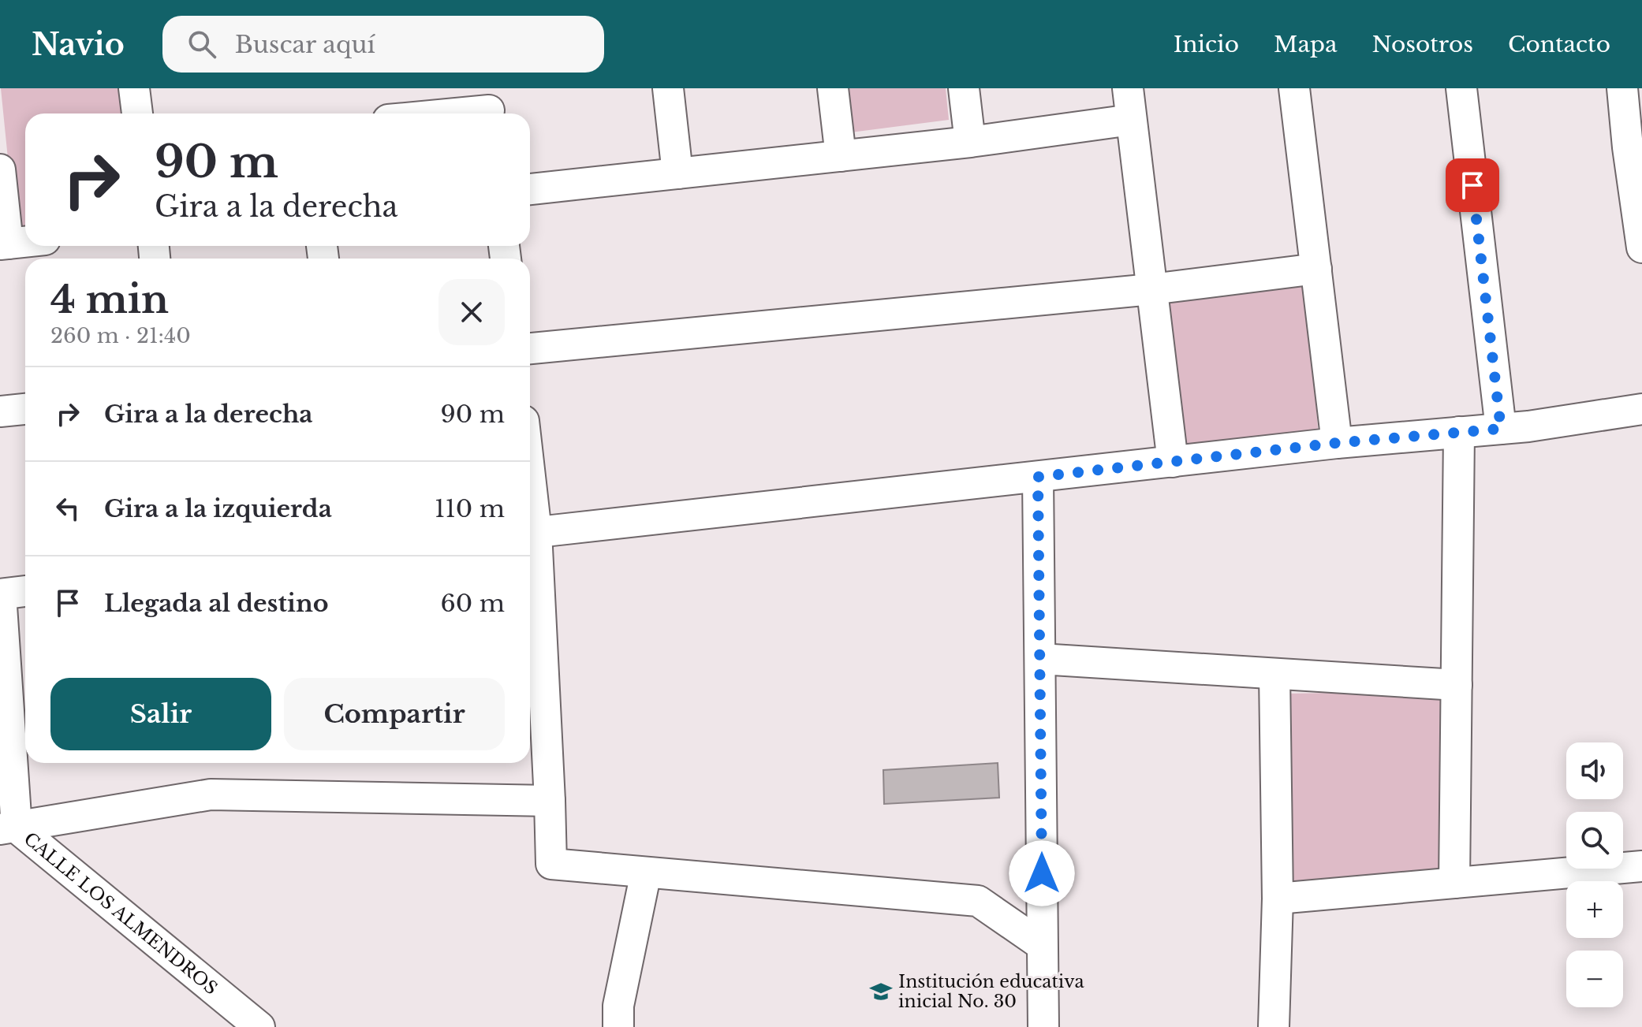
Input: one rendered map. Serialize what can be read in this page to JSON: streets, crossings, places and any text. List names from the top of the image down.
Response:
{
  "streets": {
    "street": ["CALLE LOS ALMENDROS"]
  },
  "places": {
    "school or university": ["Institución educativa inicial No. 30"]
  },
  "page": {
    "header": "Navio",
    "search": "Buscar aquí",
    "nav": [
      "Inicio",
      "Mapa",
      "Nosotros",
      "Contacto"
    ],
    "turn": ["90 m", "Gira a la derecha"],
    "heading": ["4 min", "260 m · 21:40"],
    "list": [
      {
        "name": "Gira a la derecha",
        "value": "90 m"
      },
      {
        "name": "Gira a la izquierda",
        "value": "110 m"
      },
      {
        "name": "Llegada al destino",
        "value": "60 m"
      }
    ],
    "buttons": ["Salir", "Compartir"],
    "map_buttons": ["+", "−"]
  }
}
